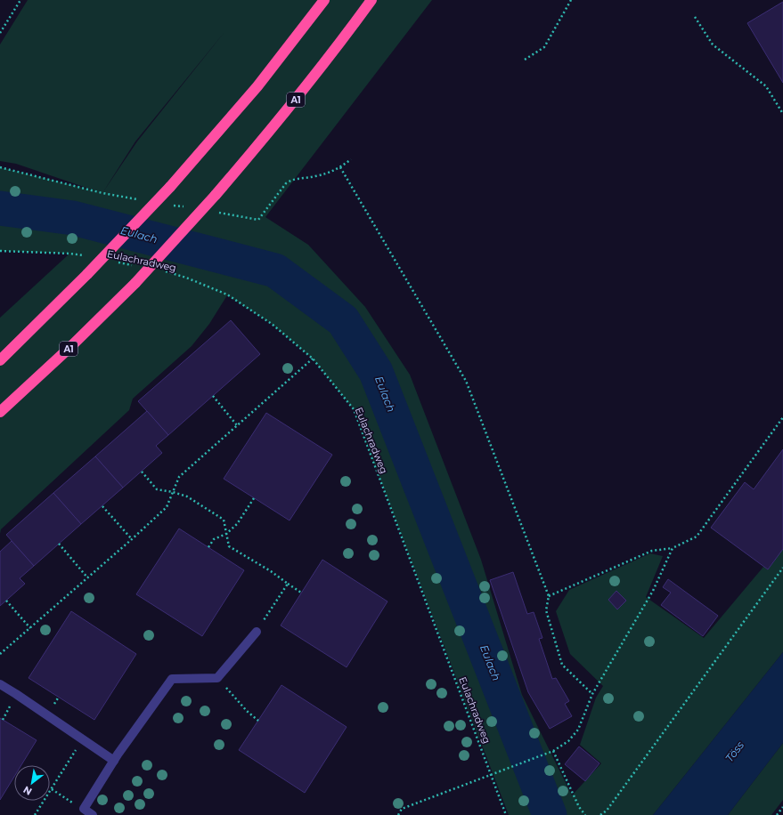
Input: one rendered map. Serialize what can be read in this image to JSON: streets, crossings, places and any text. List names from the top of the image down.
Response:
{
  "streets": {
    "highway": ["A1"],
    "path": ["Eulachradweg"]
  },
  "water": ["Eulach", "Töss"],
  "north": "bottom left"
}
